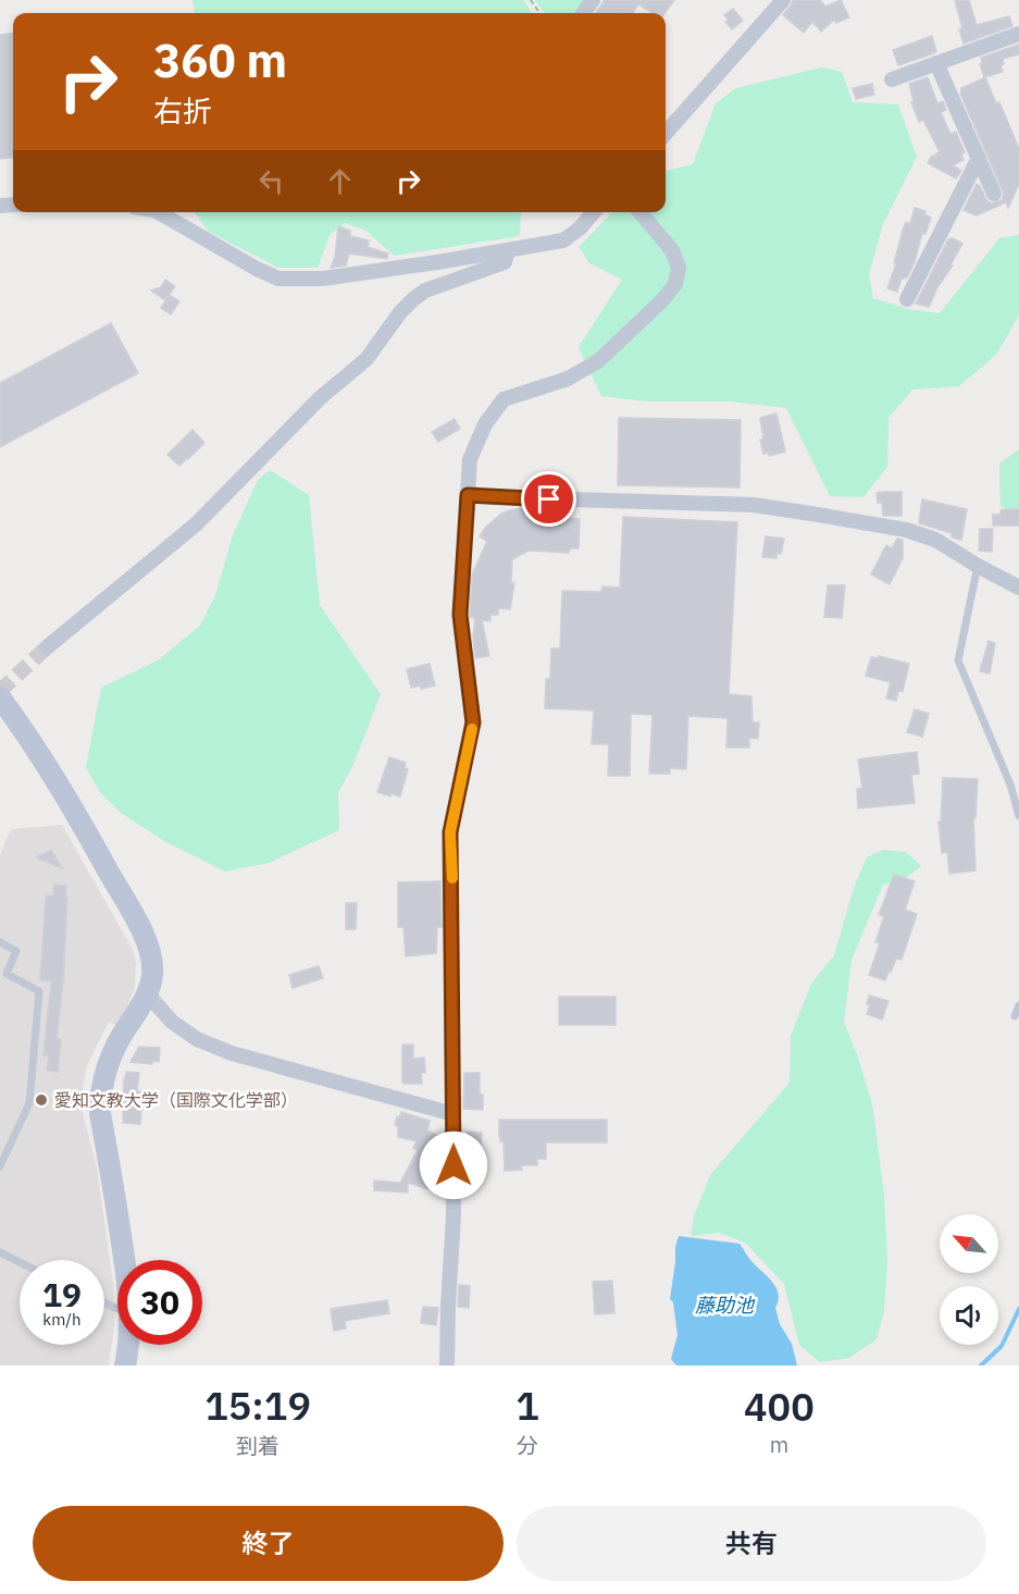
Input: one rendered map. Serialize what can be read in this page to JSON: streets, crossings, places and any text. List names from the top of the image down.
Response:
{
  "water": ["藤助池"],
  "places": ["愛知文教大学（国際文化学部）"],
  "north": "top left",
  "page": {
    "turn": ["360 m", "右折"],
    "speed": "19 km/h",
    "limit": "30",
    "eta": [
      "15:19",
      "到着",
      "1",
      "分",
      "400",
      "m"
    ],
    "buttons": ["終了", "共有"]
  }
}
